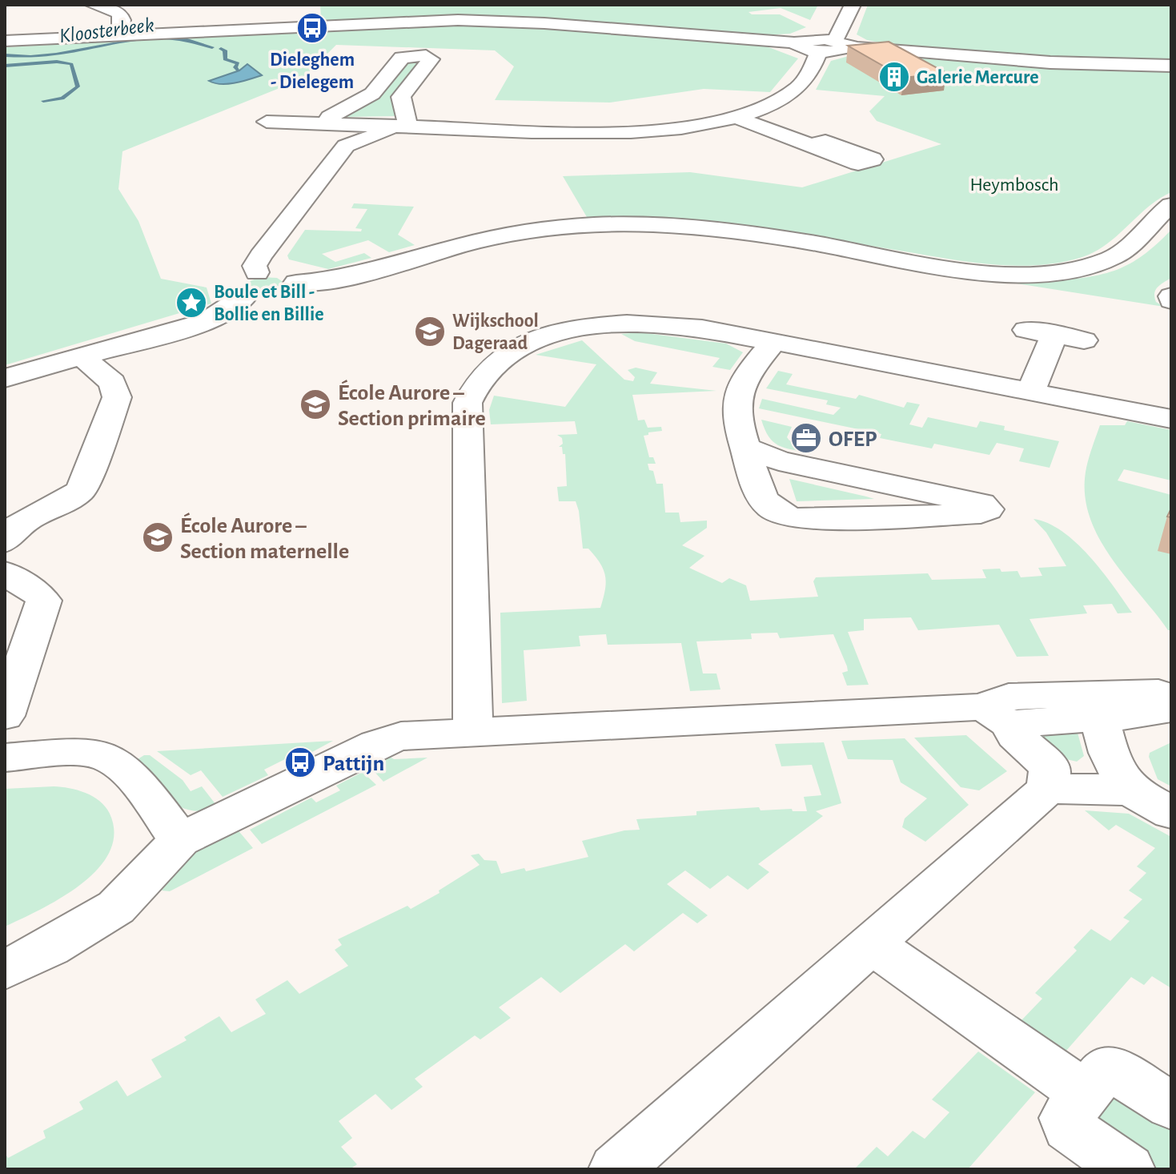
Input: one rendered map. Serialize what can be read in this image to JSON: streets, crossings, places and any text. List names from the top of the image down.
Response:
{
  "water": ["Kloosterbeek"],
  "parks": ["Heymbosch"],
  "places": {
    "bus stop": ["Dieleghem - Dielegem", "Pattijn"],
    "building": ["Galerie Mercure"],
    "place": ["Boule et Bill - Bollie en Billie"],
    "school or university": ["Wijkschool Dageraad", "École Aurore – Section primaire", "École Aurore – Section maternelle"],
    "office": ["OFEP"]
  }
}
